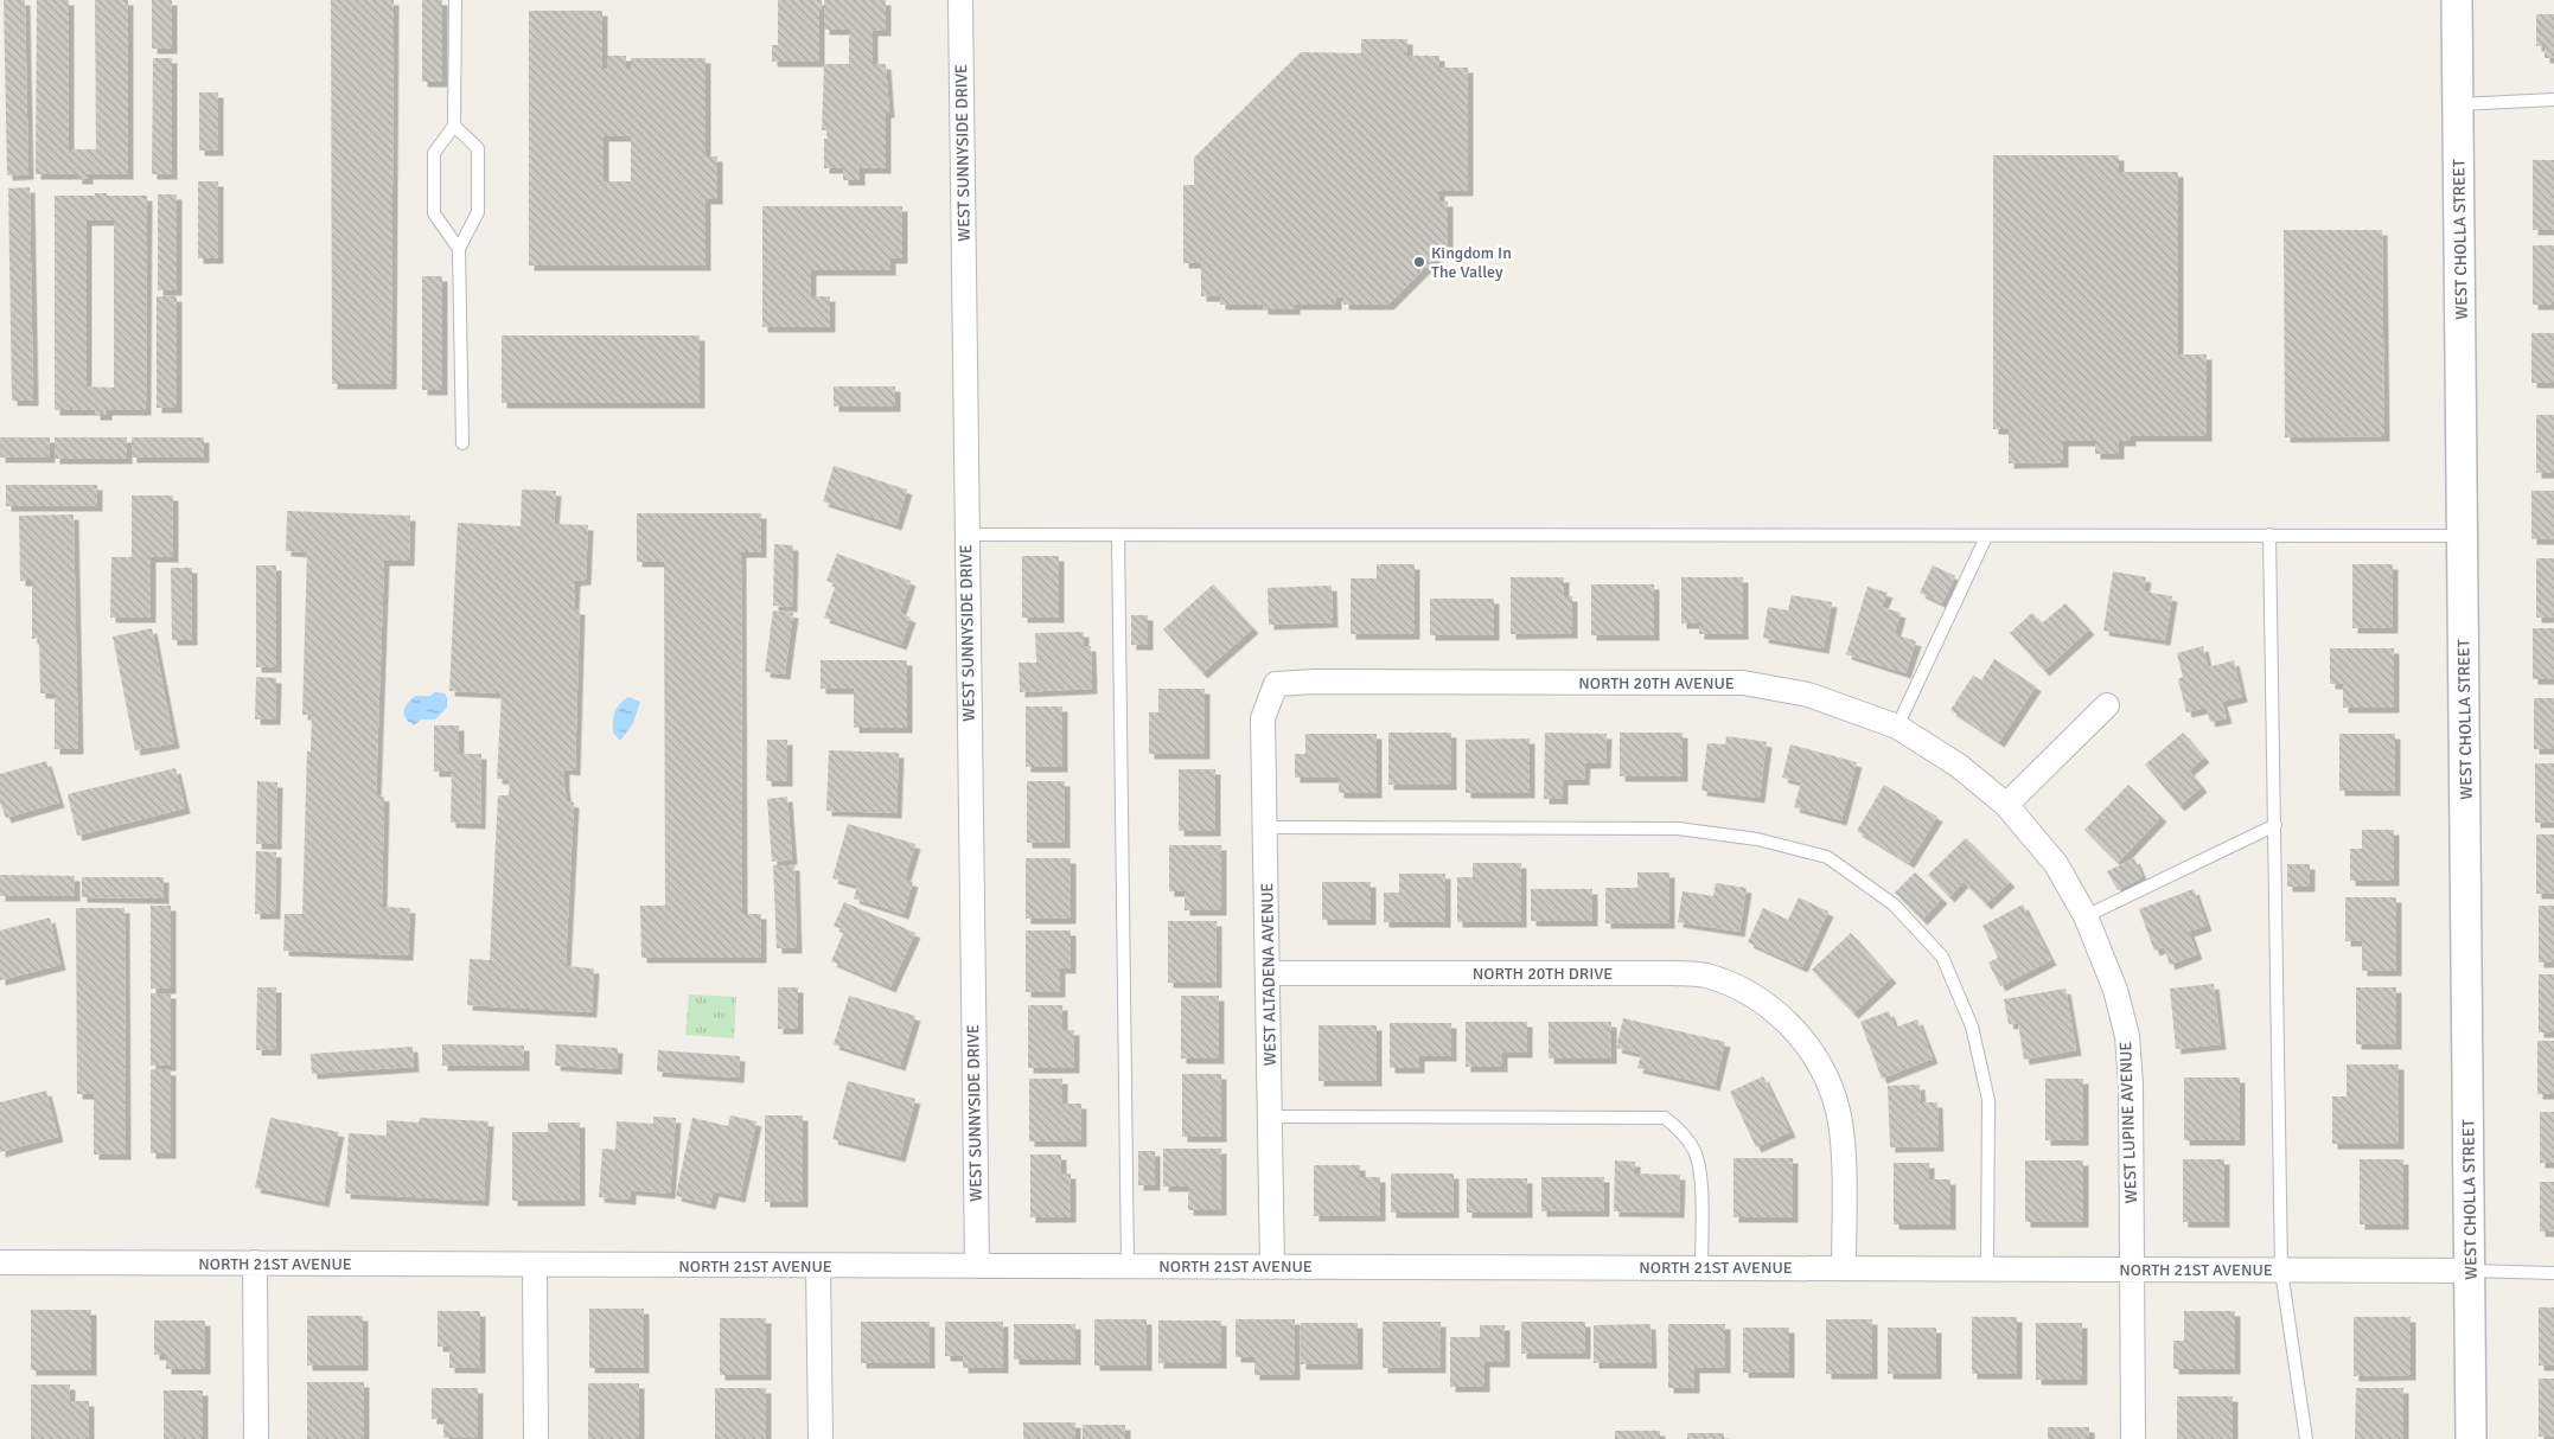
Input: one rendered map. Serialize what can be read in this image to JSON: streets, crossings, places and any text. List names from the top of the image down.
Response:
{
  "streets": {
    "street": [
      "WEST SUNNYSIDE DRIVE",
      "WEST CHOLLA STREET",
      "NORTH 20TH AVENUE",
      "NORTH 20TH DRIVE",
      "WEST ALTADENA AVENUE",
      "WEST LUPINE AVENUE",
      "NORTH 21ST AVENUE"
    ]
  },
  "crossings": [
    ["WEST SUNNYSIDE DRIVE", "NORTH 21ST AVENUE"],
    ["WEST CHOLLA STREET", "NORTH 21ST AVENUE"],
    ["NORTH 20TH AVENUE", "WEST ALTADENA AVENUE"],
    ["NORTH 20TH AVENUE", "WEST LUPINE AVENUE"],
    ["NORTH 20TH DRIVE", "WEST ALTADENA AVENUE"],
    ["NORTH 20TH DRIVE", "NORTH 21ST AVENUE"],
    ["WEST ALTADENA AVENUE", "NORTH 21ST AVENUE"],
    ["WEST LUPINE AVENUE", "NORTH 21ST AVENUE"]
  ],
  "places": ["Kingdom In The Valley"]
}
